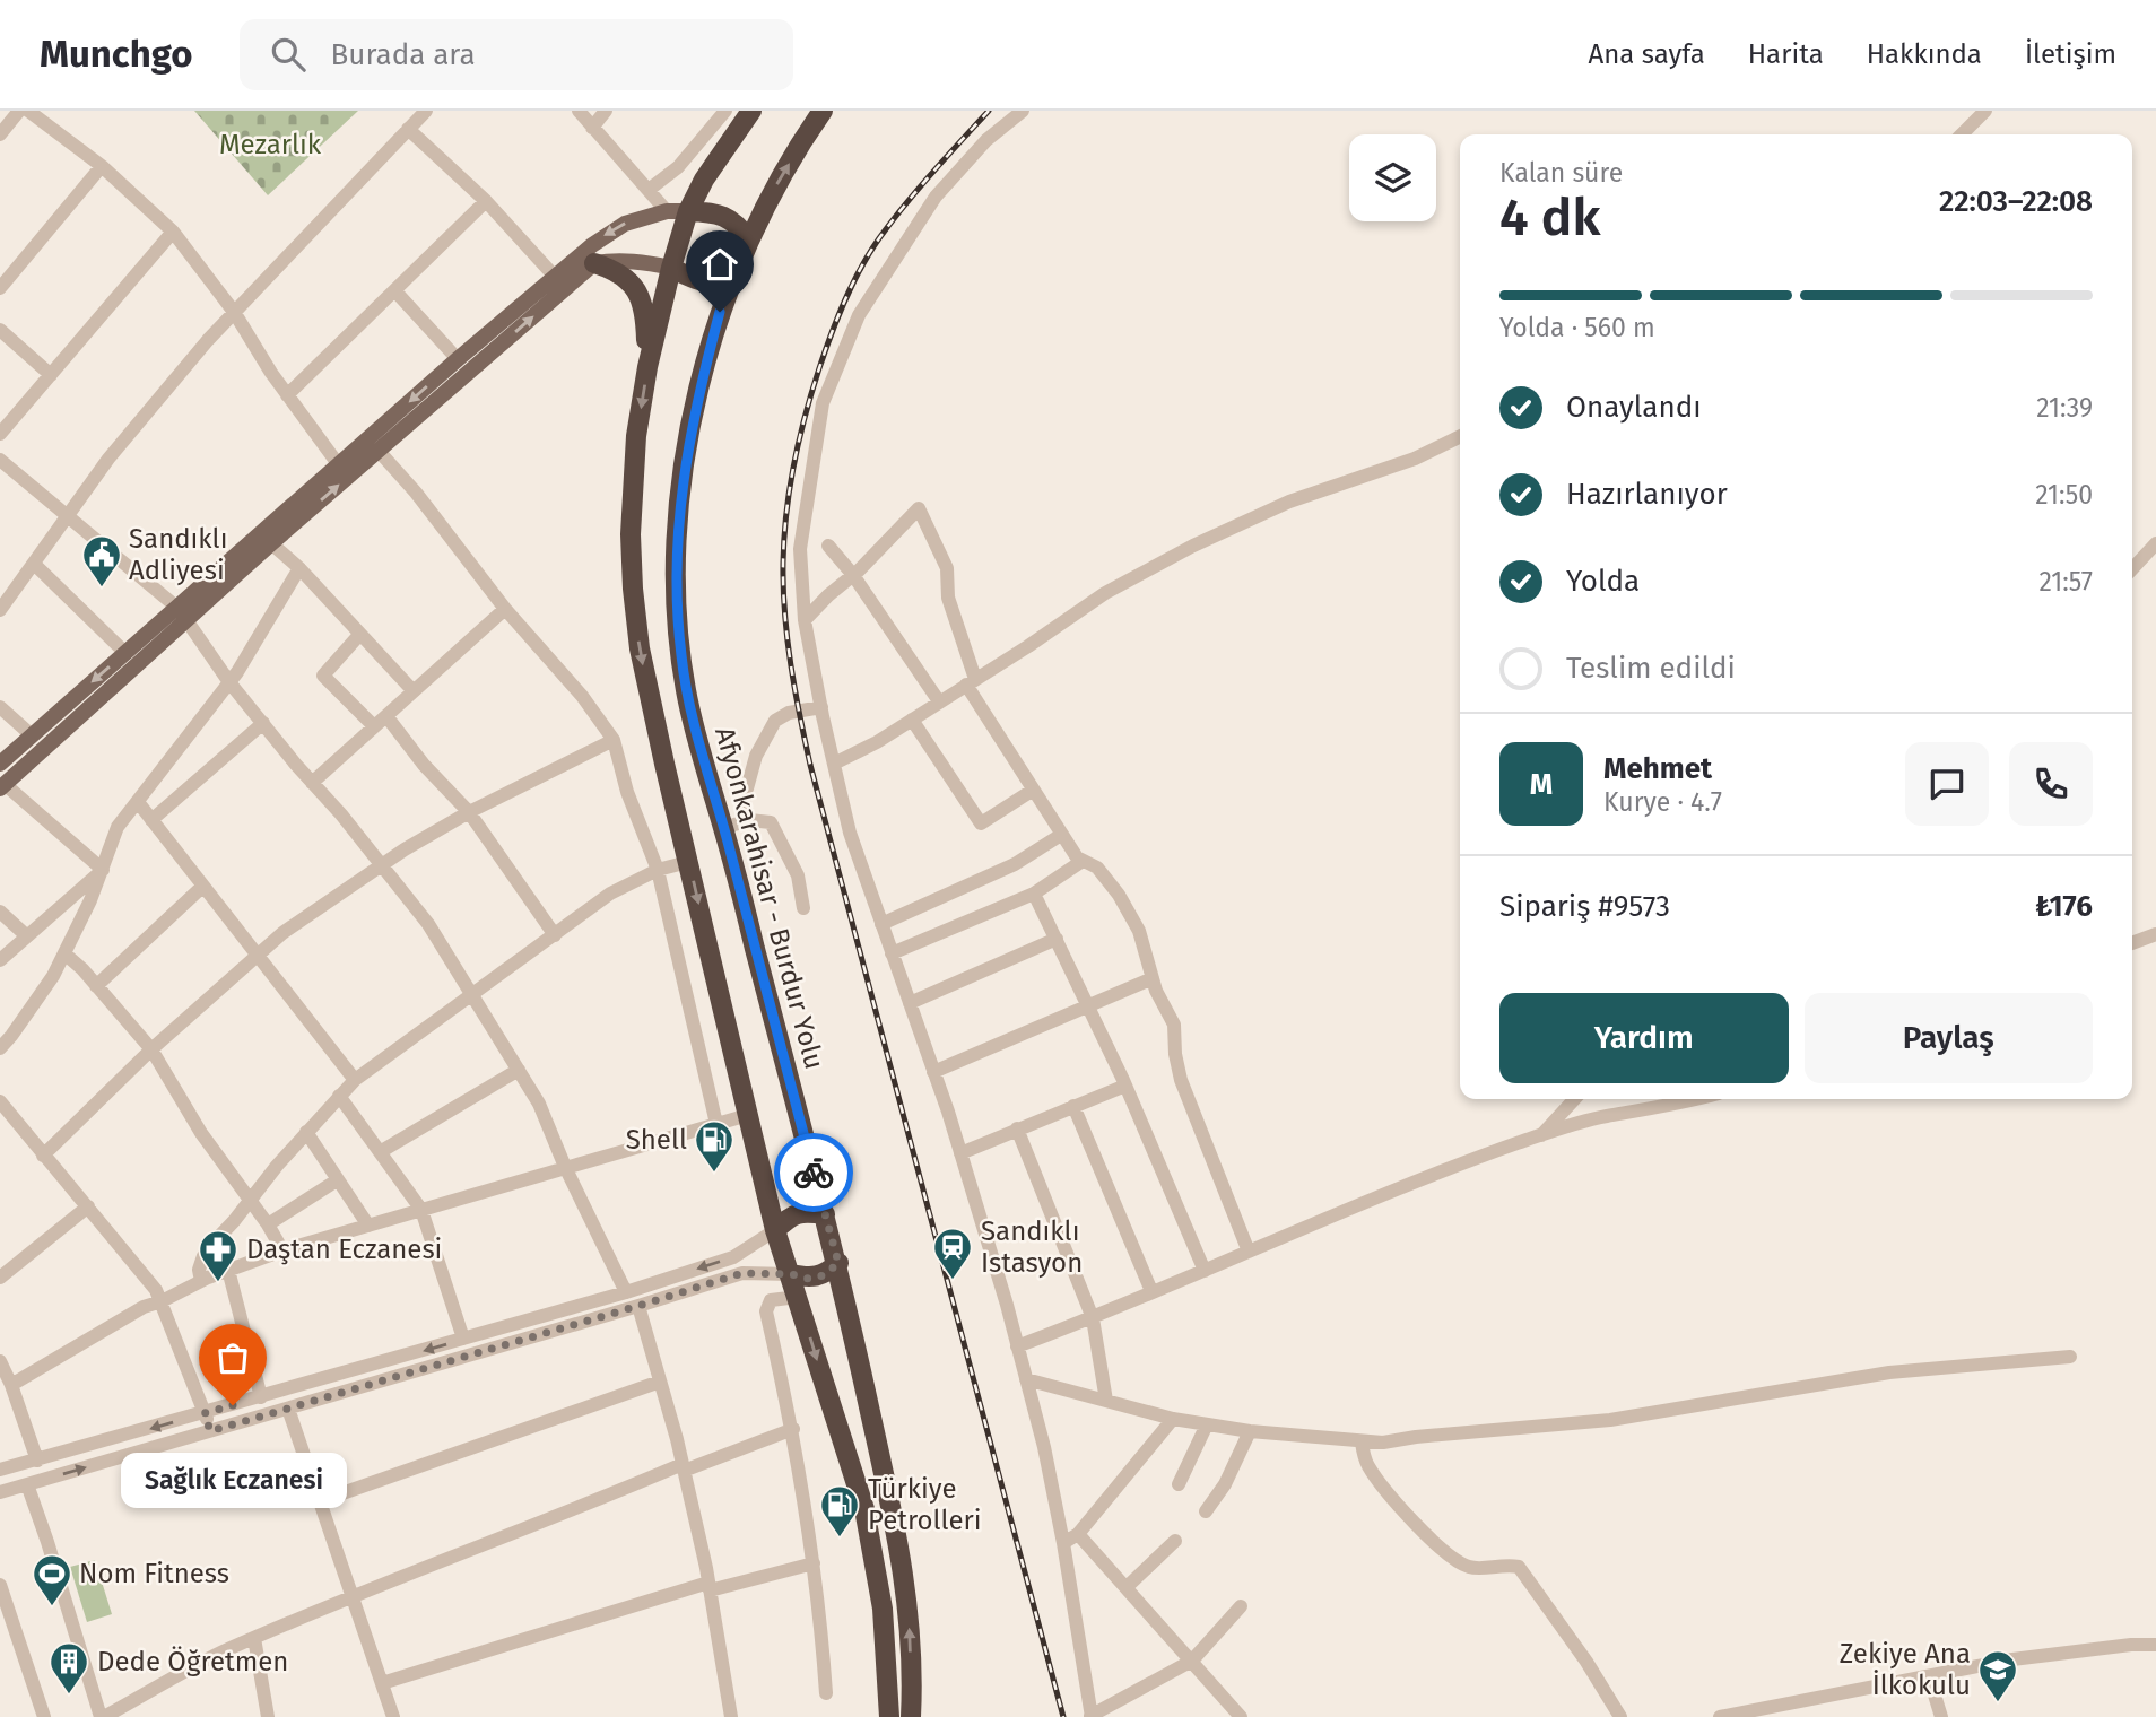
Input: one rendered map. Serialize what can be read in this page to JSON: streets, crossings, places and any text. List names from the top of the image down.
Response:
{
  "streets": {
    "highway": ["Afyonkarahisar - Burdur Yolu"]
  },
  "parks": ["Mezarlık"],
  "places": {
    "public building": ["Sandıklı Adliyesi"],
    "fuel station": ["Shell", "Türkiye Petrolleri"],
    "station": ["Sandıklı Istasyon"],
    "pharmacy": ["Daştan Eczanesi"],
    "other": ["Sağlık Eczanesi"],
    "sports": ["Nom Fitness"],
    "building": ["Dede Öğretmen"],
    "school or university": ["Zekiye Ana İlkokulu"]
  },
  "page": {
    "header": "Munchgo",
    "search": "Burada ara",
    "nav": [
      "Ana sayfa",
      "Harita",
      "Hakkında",
      "İletişim"
    ],
    "heading": ["4 dk", "Kalan süre", "22:03–22:08"],
    "panel": [
      "Mehmet",
      "Kurye · 4.7",
      "Sipariş #9573",
      "₺176"
    ],
    "bar": "Yolda · 560 m",
    "list": [
      ["Onaylandı", "21:39"],
      ["Hazırlanıyor", "21:50"],
      ["Yolda", "21:57"],
      "Teslim edildi"
    ],
    "round": "M",
    "buttons": ["Yardım", "Paylaş"],
    "bubble": "Sağlık Eczanesi"
  }
}
